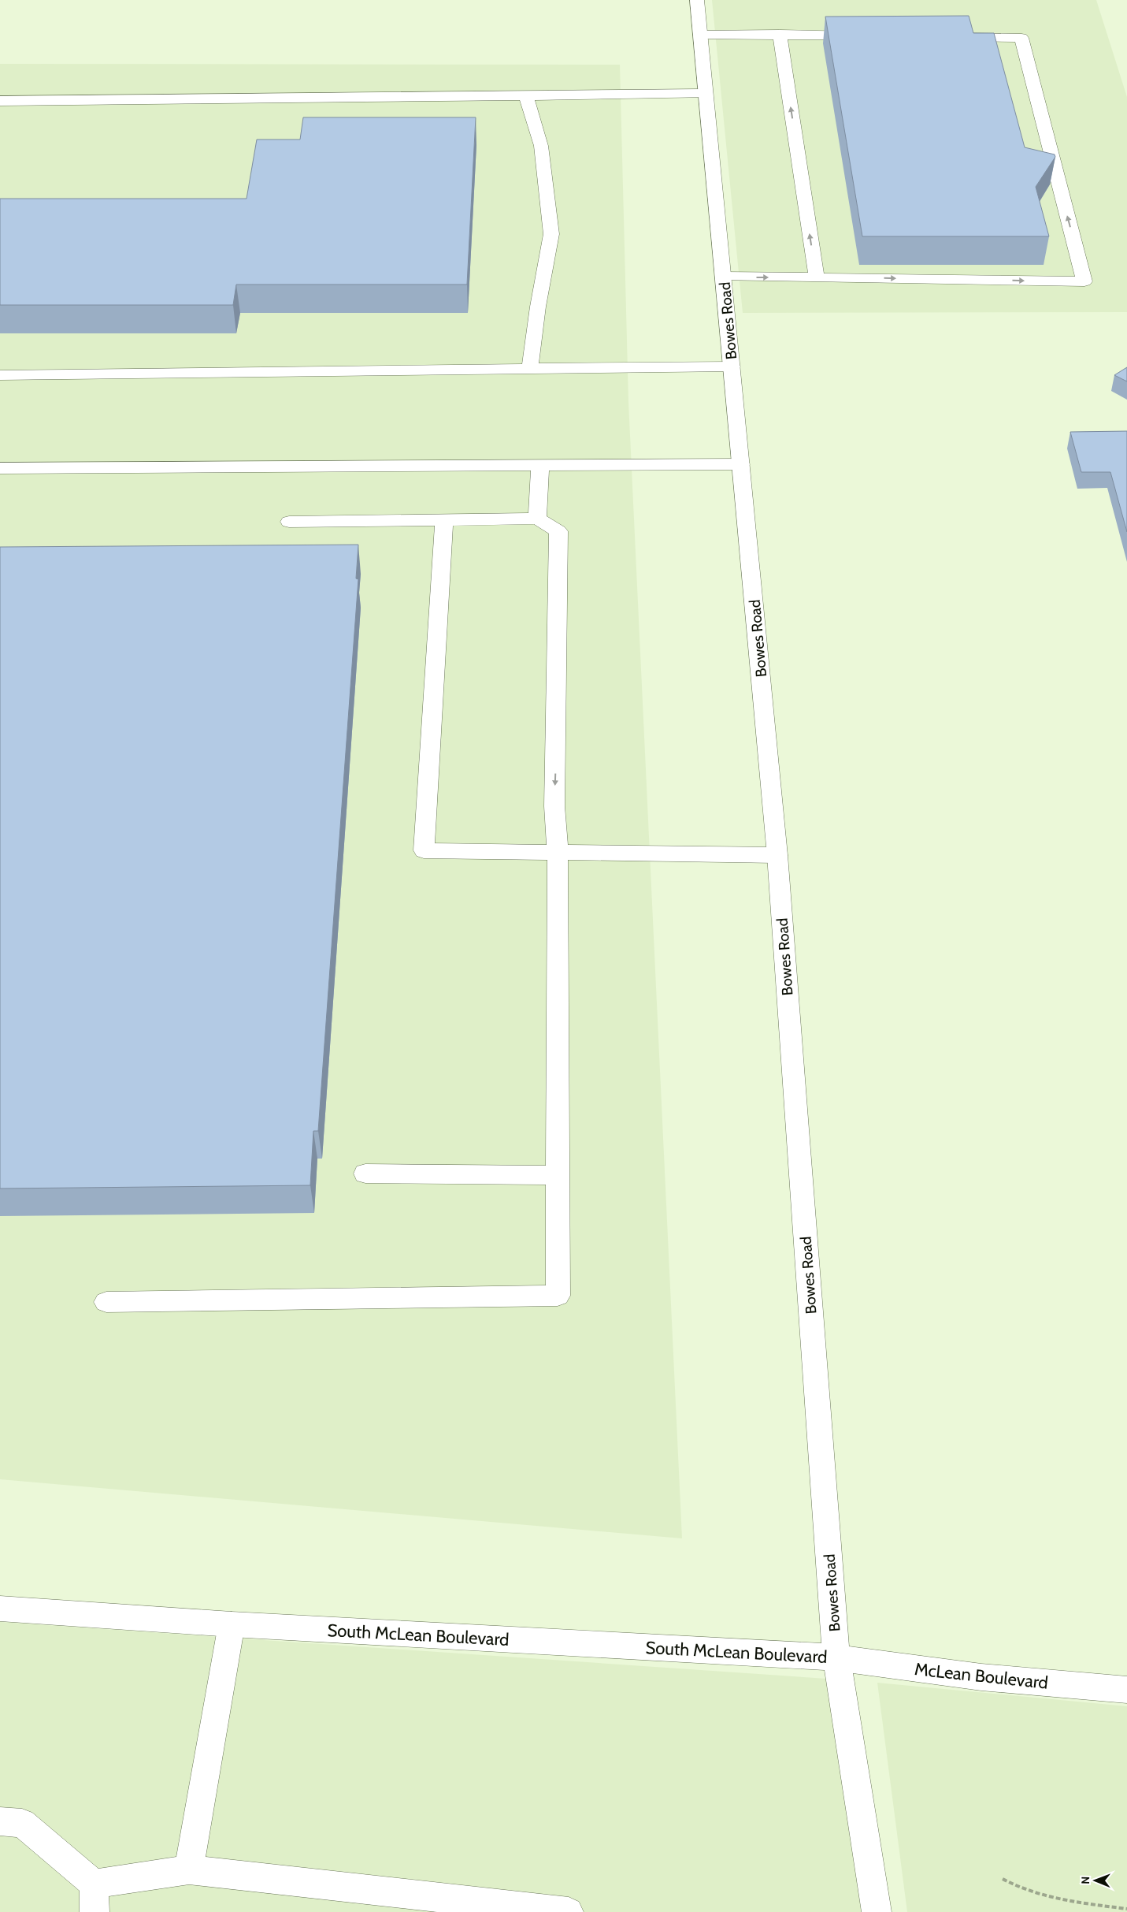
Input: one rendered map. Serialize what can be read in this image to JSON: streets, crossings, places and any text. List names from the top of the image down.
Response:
{
  "streets": {
    "main road": ["Bowes Road", "South McLean Boulevard", "McLean Boulevard"]
  },
  "crossings": [
    ["Bowes Road", "South McLean Boulevard"],
    ["Bowes Road", "McLean Boulevard"],
    ["South McLean Boulevard", "McLean Boulevard"]
  ],
  "north": "left"
}
